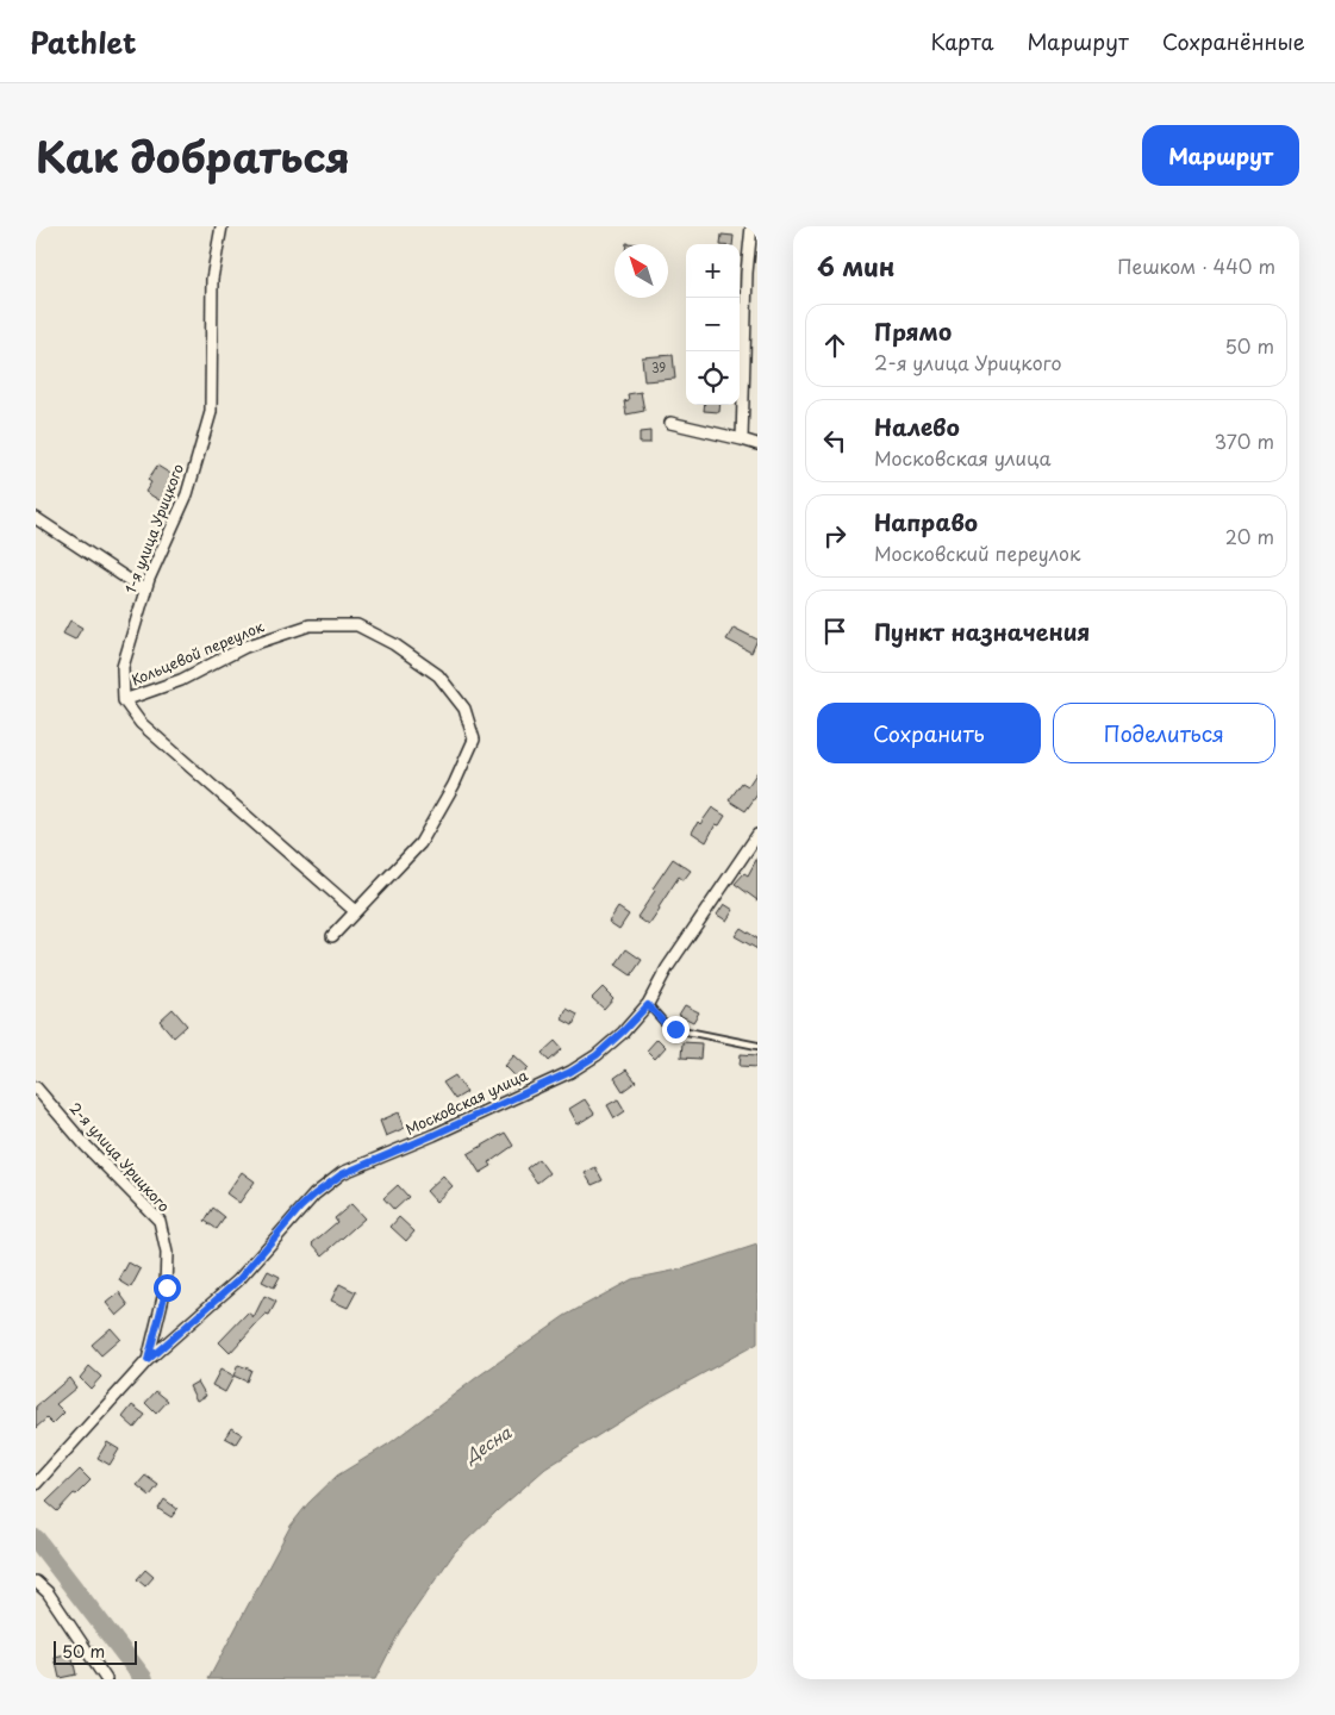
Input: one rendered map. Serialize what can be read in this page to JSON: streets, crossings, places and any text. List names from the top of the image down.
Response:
{
  "streets": {
    "street": [
      "1-я улица Урицкого",
      "Кольцевой переулок",
      "Московская улица",
      "2-я улица Урицкого"
    ]
  },
  "crossings": [
    ["1-я улица Урицкого", "Кольцевой переулок"],
    ["Московская улица", "2-я улица Урицкого"]
  ],
  "water": ["Десна"],
  "house_numbers": ["39"],
  "scale_bar": "50 m",
  "north": "top left",
  "page": {
    "header": "Pathlet",
    "nav": ["Карта", "Маршрут", "Сохранённые"],
    "title": "Как добраться",
    "buttons": [
      "Маршрут",
      ["Сохранить", "Поделиться"]
    ],
    "heading": ["6 мин", "Пешком · 440 m"],
    "map_buttons": ["+", "−"],
    "list": [
      ["Прямо", "2-я улица Урицкого", "50 m"],
      ["Налево", "Московская улица", "370 m"],
      ["Направо", "Московский переулок", "20 m"],
      "Пункт назначения"
    ],
    "scale": "50 m"
  }
}
